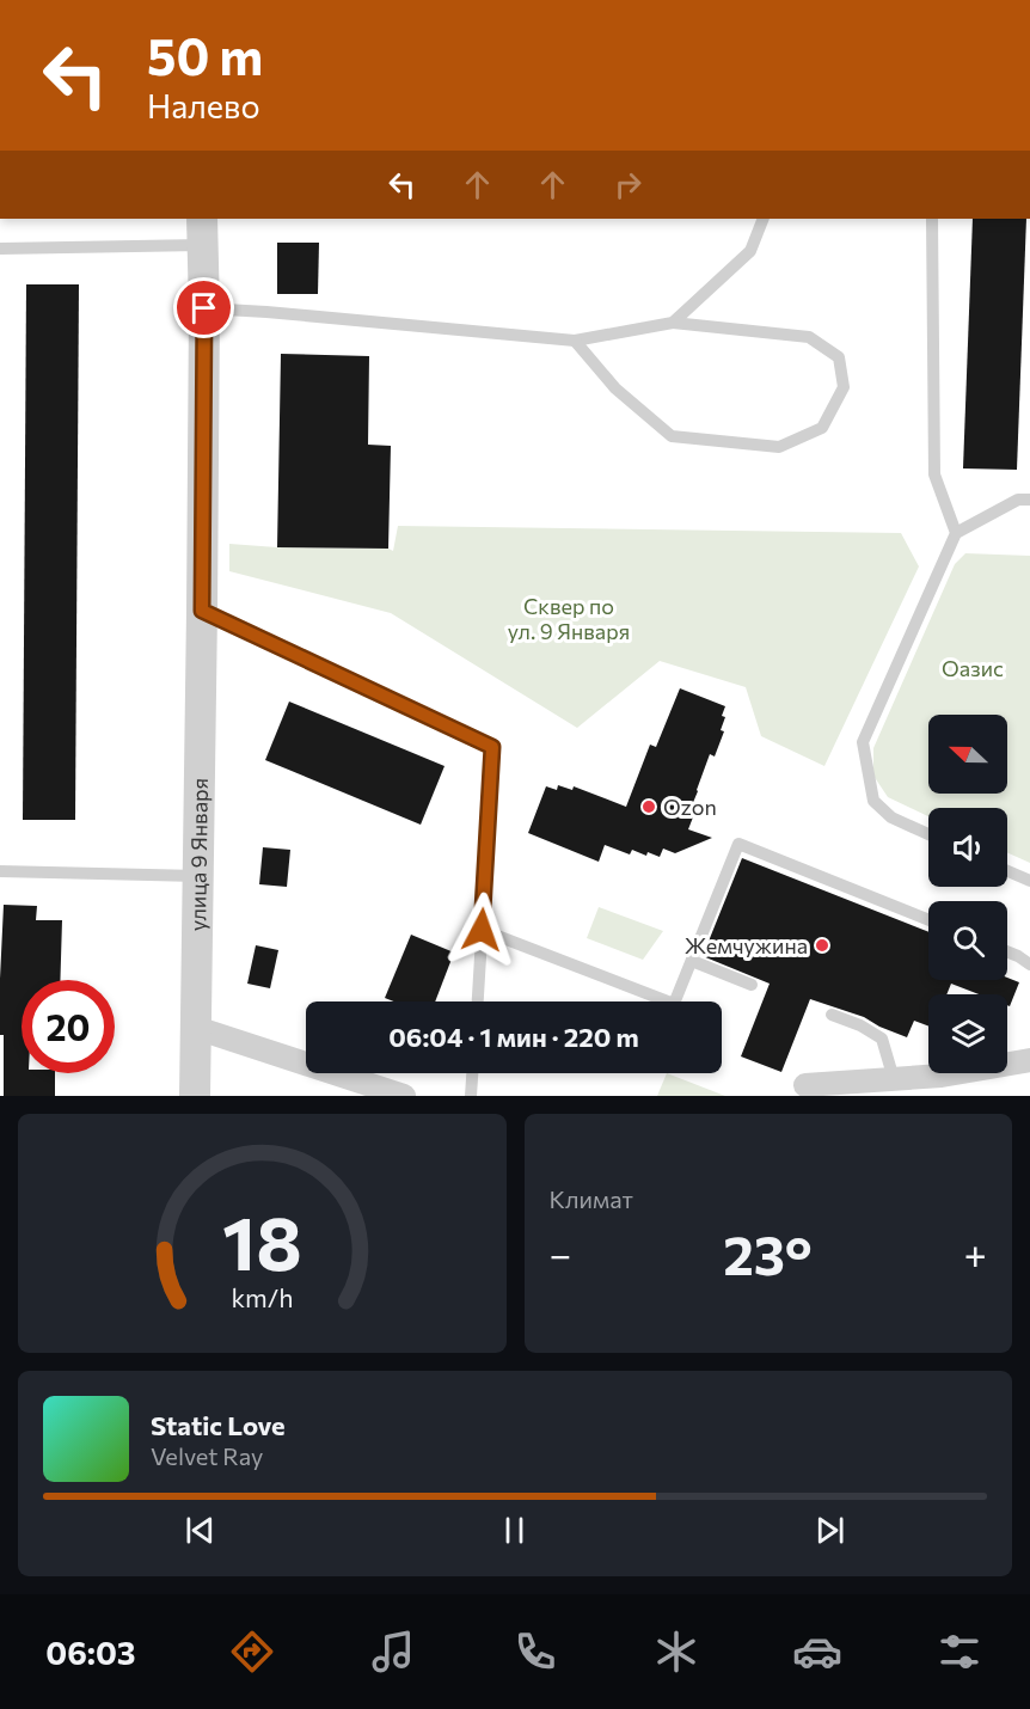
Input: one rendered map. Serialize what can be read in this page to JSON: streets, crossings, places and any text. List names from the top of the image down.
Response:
{
  "streets": {
    "street": ["улица 9 Января"]
  },
  "parks": ["Сквер по ул. 9 Января", "Оазис"],
  "places": ["Ozon", "Жемчужина"],
  "north": "left",
  "page": {
    "turn": ["50 m", "Налево"],
    "limit": "20",
    "trip": "06:04 · 1 мин · 220 m",
    "tile": "Климат",
    "heat": ["−", "23°", "+"],
    "song": ["Static Love", "Velvet Ray"],
    "tabs": "06:03",
    "gauge": ["18", "km/h"]
  }
}
